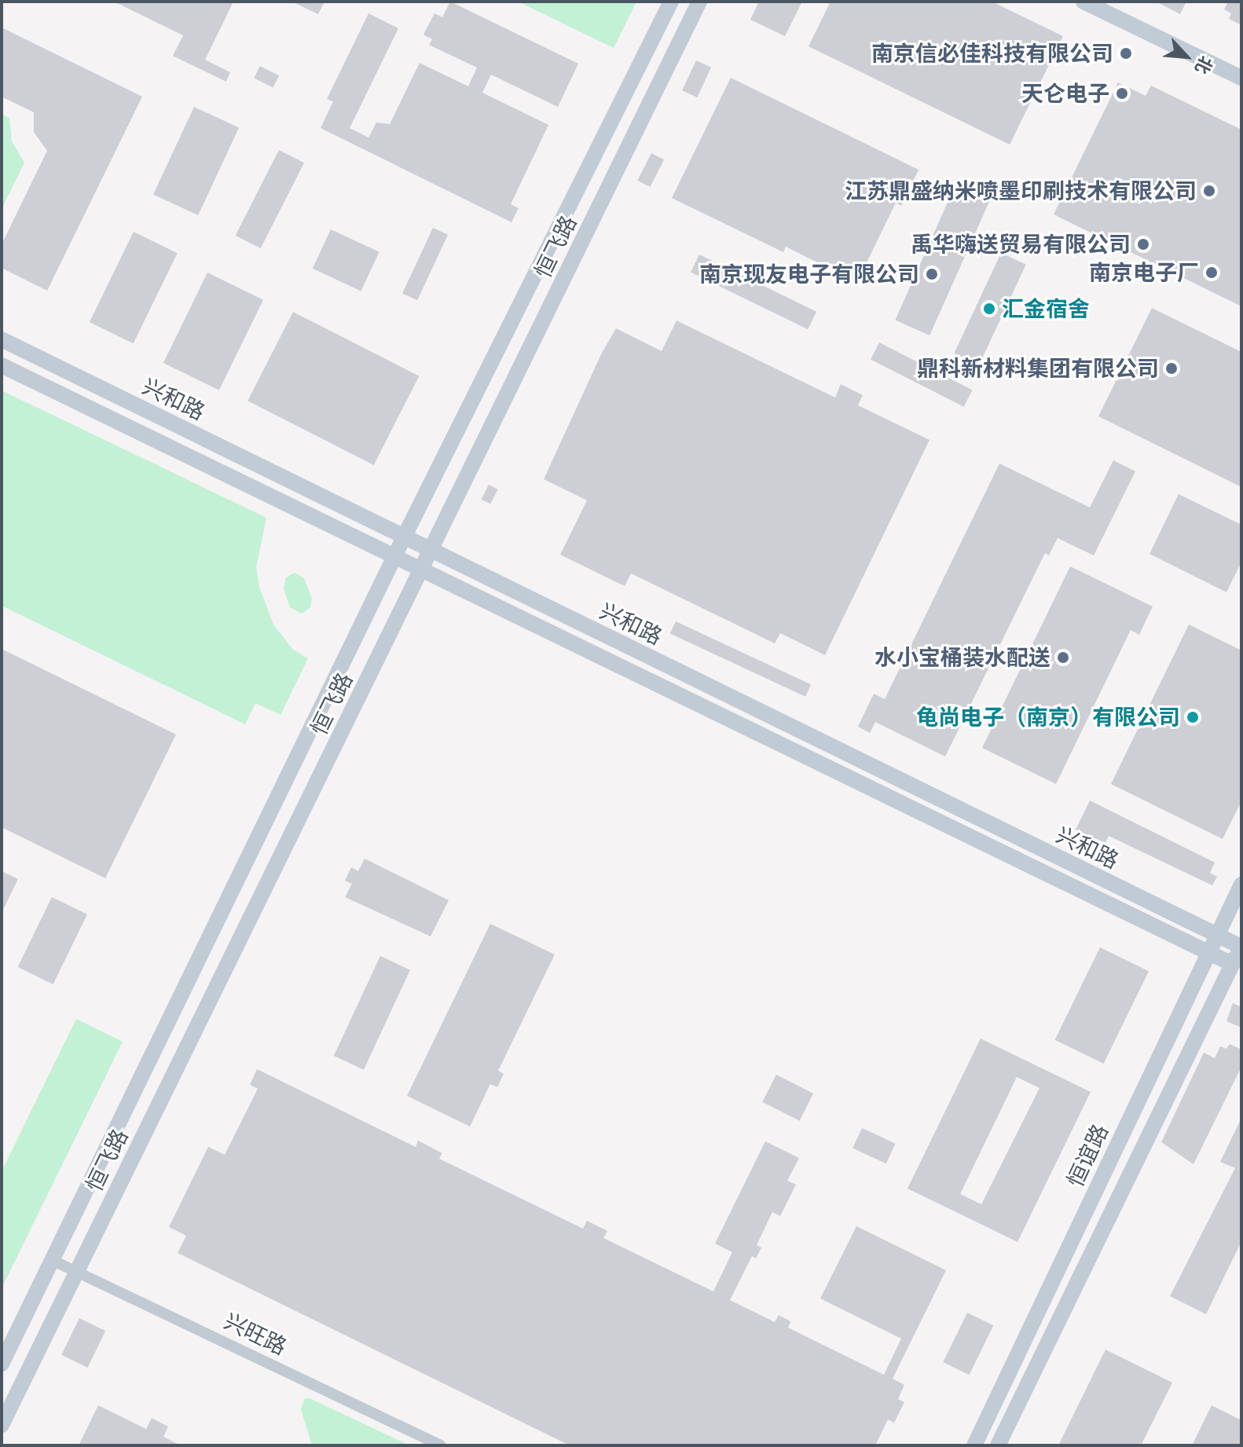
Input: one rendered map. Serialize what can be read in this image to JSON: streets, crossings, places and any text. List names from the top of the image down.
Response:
{
  "streets": {
    "main road": ["恒飞路", "兴和路", "恒谊路"],
    "street": ["兴旺路"]
  },
  "crossings": [
    ["恒飞路", "兴和路"],
    ["恒飞路", "兴旺路"],
    ["兴和路", "恒谊路"]
  ],
  "places": [
    "南京信必佳科技有限公司",
    "天仑电子",
    "江苏鼎盛纳米喷墨印刷技术有限公司",
    "禹华嗨送贸易有限公司",
    "南京电子厂",
    "南京现友电子有限公司",
    "汇金宿舍",
    "鼎科新材料集团有限公司",
    "水小宝桶装水配送",
    "龟尚电子（南京）有限公司"
  ],
  "north": "bottom right"
}
